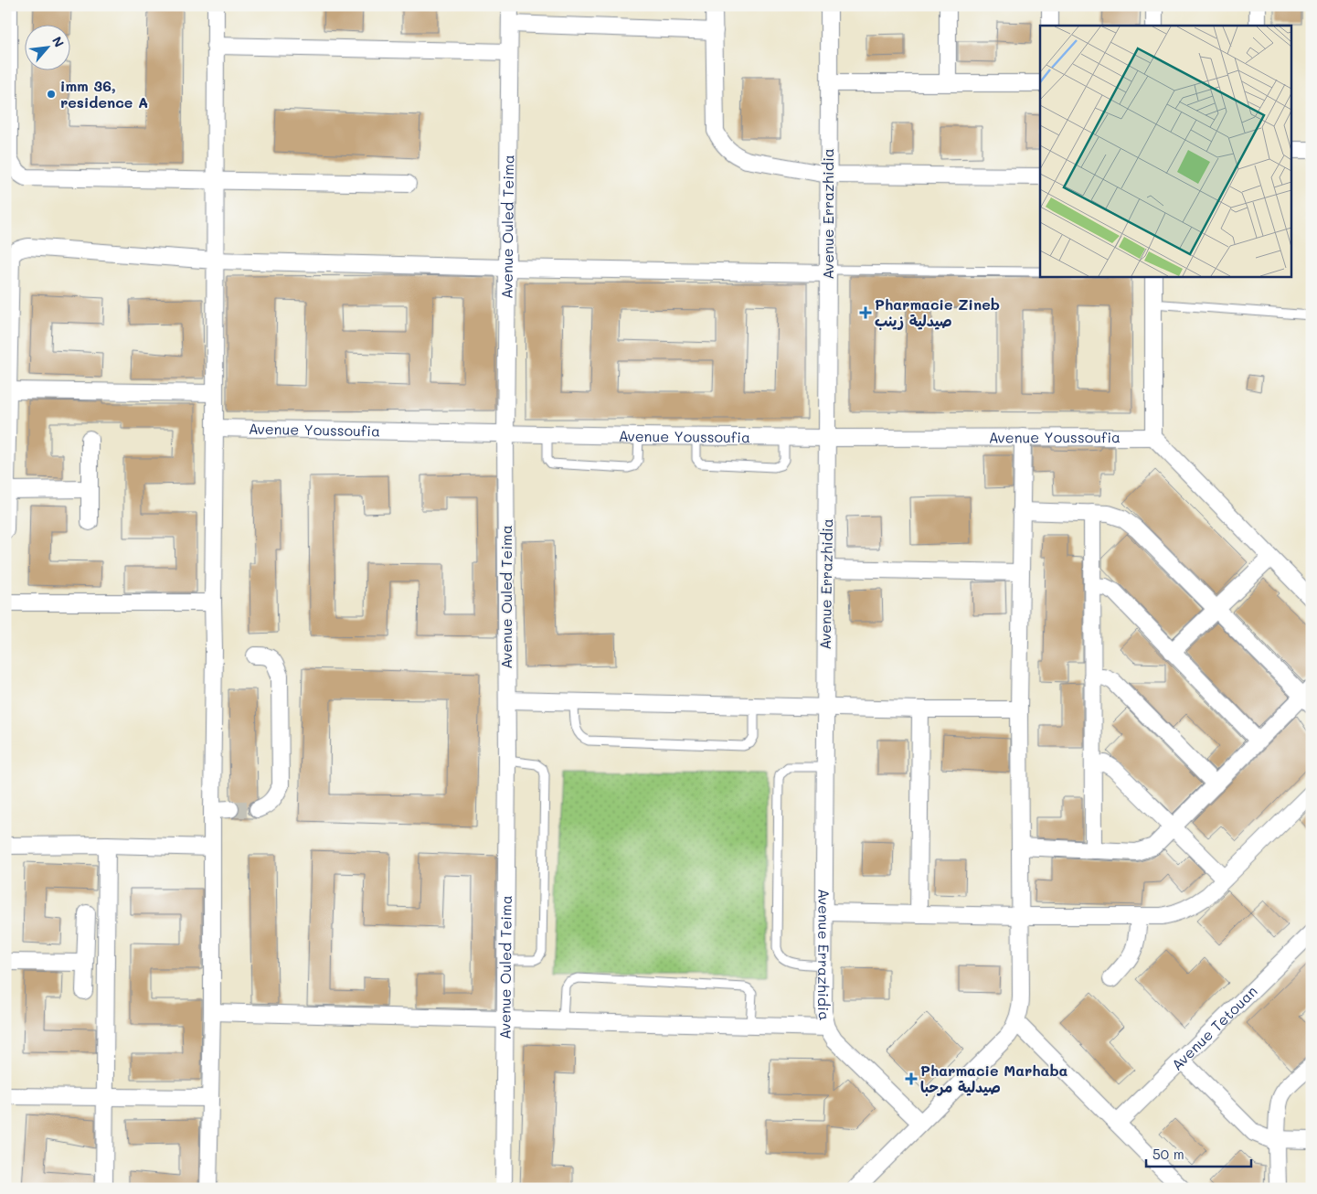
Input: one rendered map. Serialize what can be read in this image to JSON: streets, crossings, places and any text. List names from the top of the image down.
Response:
{
  "streets": {
    "street": [
      "Avenue Errazhidia",
      "Avenue Ouled Teima",
      "Avenue Youssoufia",
      "Avenue Tetouan"
    ]
  },
  "crossings": [
    ["Avenue Errazhidia", "Avenue Youssoufia"],
    ["Avenue Ouled Teima", "Avenue Youssoufia"]
  ],
  "places": {
    "other": ["imm 36, residence A"],
    "health": ["Pharmacie Zineb صيدلية زينب", "Pharmacie Marhaba صيدلية مرحبا"]
  },
  "scale_bar": "50 m",
  "north": "top right"
}
